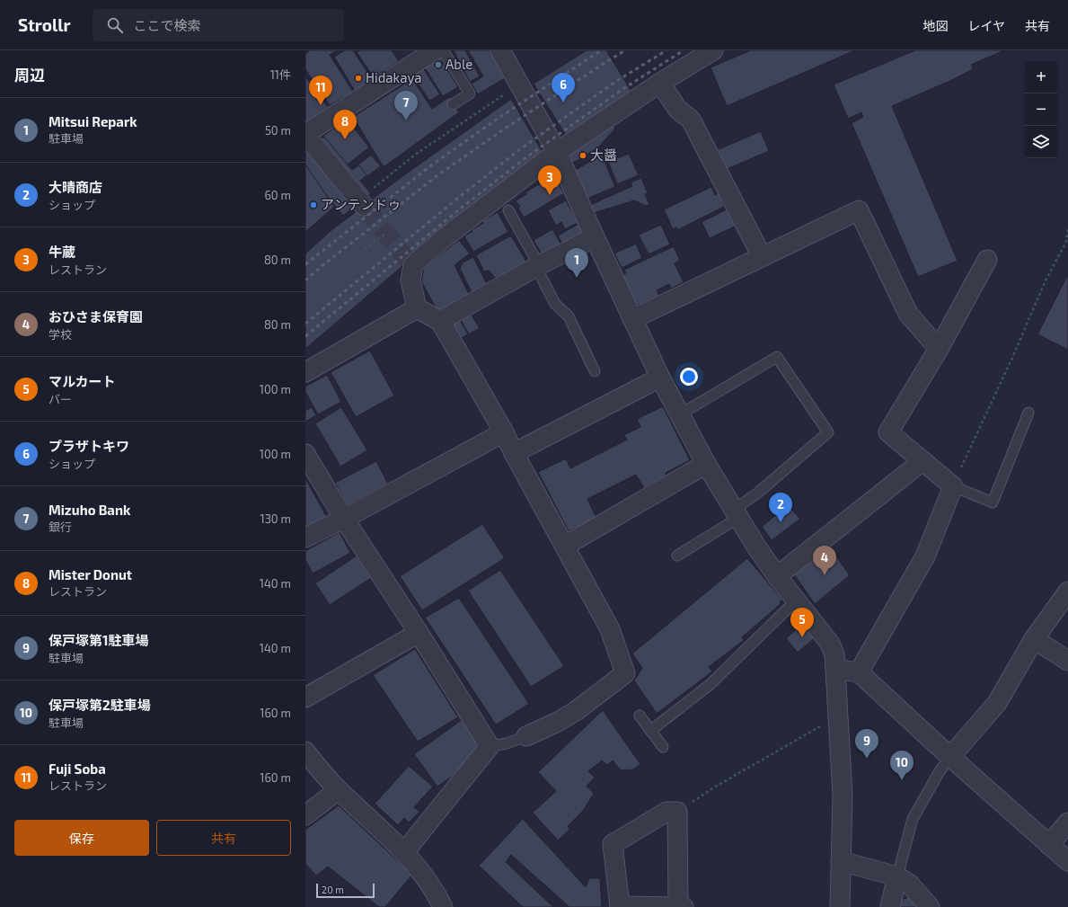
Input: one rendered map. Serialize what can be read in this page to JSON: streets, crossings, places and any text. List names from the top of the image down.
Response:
{
  "places": [
    "Able",
    "Hidakaya",
    "大醤",
    "アンテンドゥ"
  ],
  "scale_bar": "20 m",
  "page": {
    "header": "Strollr",
    "search": "ここで検索",
    "nav": ["地図", "レイヤ", "共有"],
    "heading": ["周辺", "11件"],
    "map_buttons": ["+", "−"],
    "pins": [
      "6",
      "11",
      "7",
      "8",
      "3",
      "1",
      "2",
      "4",
      "5",
      "9",
      "10"
    ],
    "list": [
      {
        "mark": "1",
        "name": "Mitsui Repark",
        "note": "駐車場",
        "value": "50 m"
      },
      {
        "mark": "2",
        "name": "大晴商店",
        "note": "ショップ",
        "value": "60 m"
      },
      {
        "mark": "3",
        "name": "牛蔵",
        "note": "レストラン",
        "value": "80 m"
      },
      {
        "mark": "4",
        "name": "おひさま保育園",
        "note": "学校",
        "value": "80 m"
      },
      {
        "mark": "5",
        "name": "マルカート",
        "note": "バー",
        "value": "100 m"
      },
      {
        "mark": "6",
        "name": "プラザトキワ",
        "note": "ショップ",
        "value": "100 m"
      },
      {
        "mark": "7",
        "name": "Mizuho Bank",
        "note": "銀行",
        "value": "130 m"
      },
      {
        "mark": "8",
        "name": "Mister Donut",
        "note": "レストラン",
        "value": "140 m"
      },
      {
        "mark": "9",
        "name": "保戸塚第1駐車場",
        "note": "駐車場",
        "value": "140 m"
      },
      {
        "mark": "10",
        "name": "保戸塚第2駐車場",
        "note": "駐車場",
        "value": "160 m"
      },
      {
        "mark": "11",
        "name": "Fuji Soba",
        "note": "レストラン",
        "value": "160 m"
      }
    ],
    "buttons": ["保存", "共有"],
    "scale": "20 m"
  }
}
